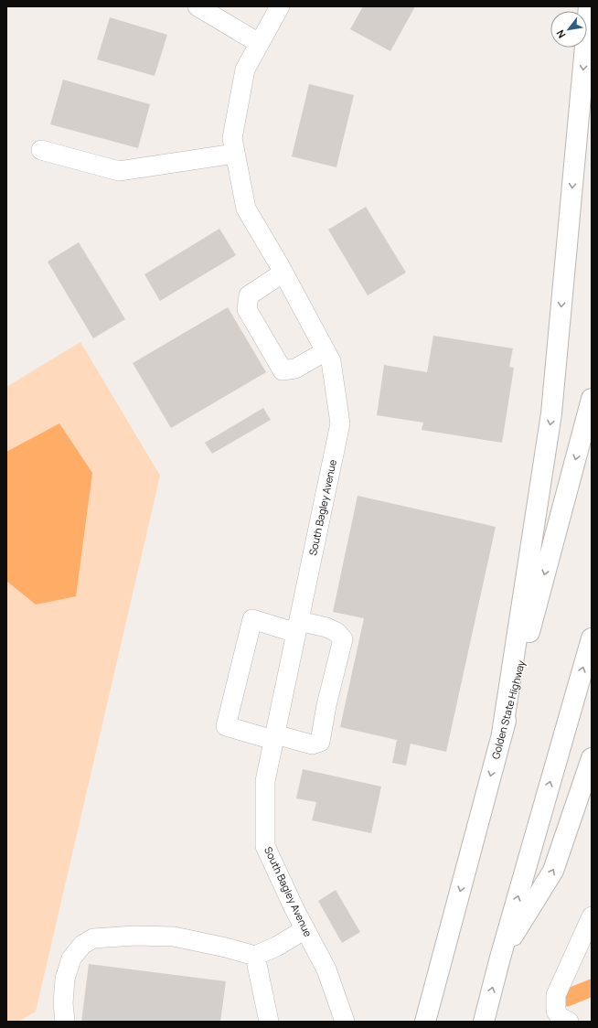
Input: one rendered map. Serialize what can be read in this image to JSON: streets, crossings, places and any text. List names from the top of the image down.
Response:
{
  "streets": {
    "highway": ["Golden State Highway"],
    "street": ["South Bagley Avenue"]
  },
  "north": "bottom left"
}
